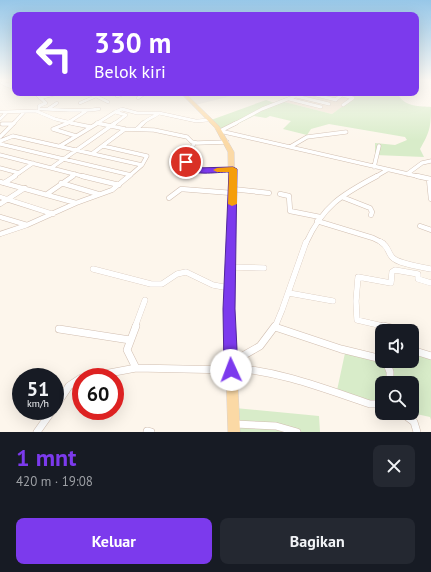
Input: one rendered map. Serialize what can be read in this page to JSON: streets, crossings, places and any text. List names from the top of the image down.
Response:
{
  "page": {
    "turn": ["330 m", "Belok kiri"],
    "speed": "51 km/h",
    "limit": "60",
    "heading": ["1 mnt", "420 m · 19:08"],
    "buttons": ["Keluar", "Bagikan"]
  }
}
